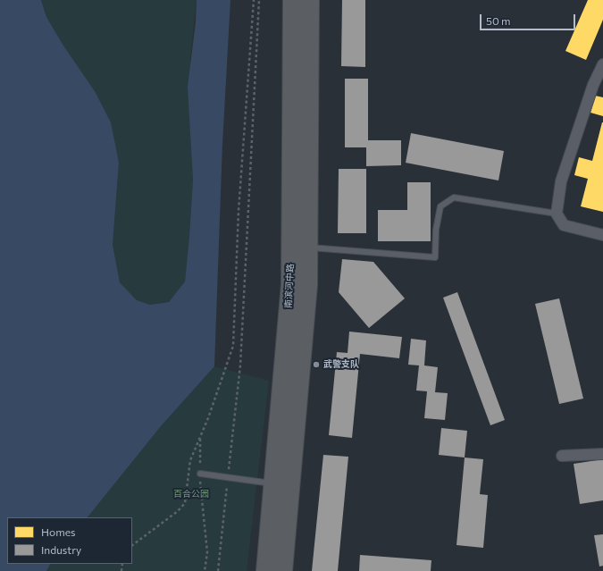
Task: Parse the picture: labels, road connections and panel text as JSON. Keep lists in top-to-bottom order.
{
  "streets": {
    "highway": ["南滨河中路"]
  },
  "parks": ["百合公园"],
  "places": ["武警支队"],
  "legend": ["Homes", "Industry"],
  "scale_bar": "50 m"
}
